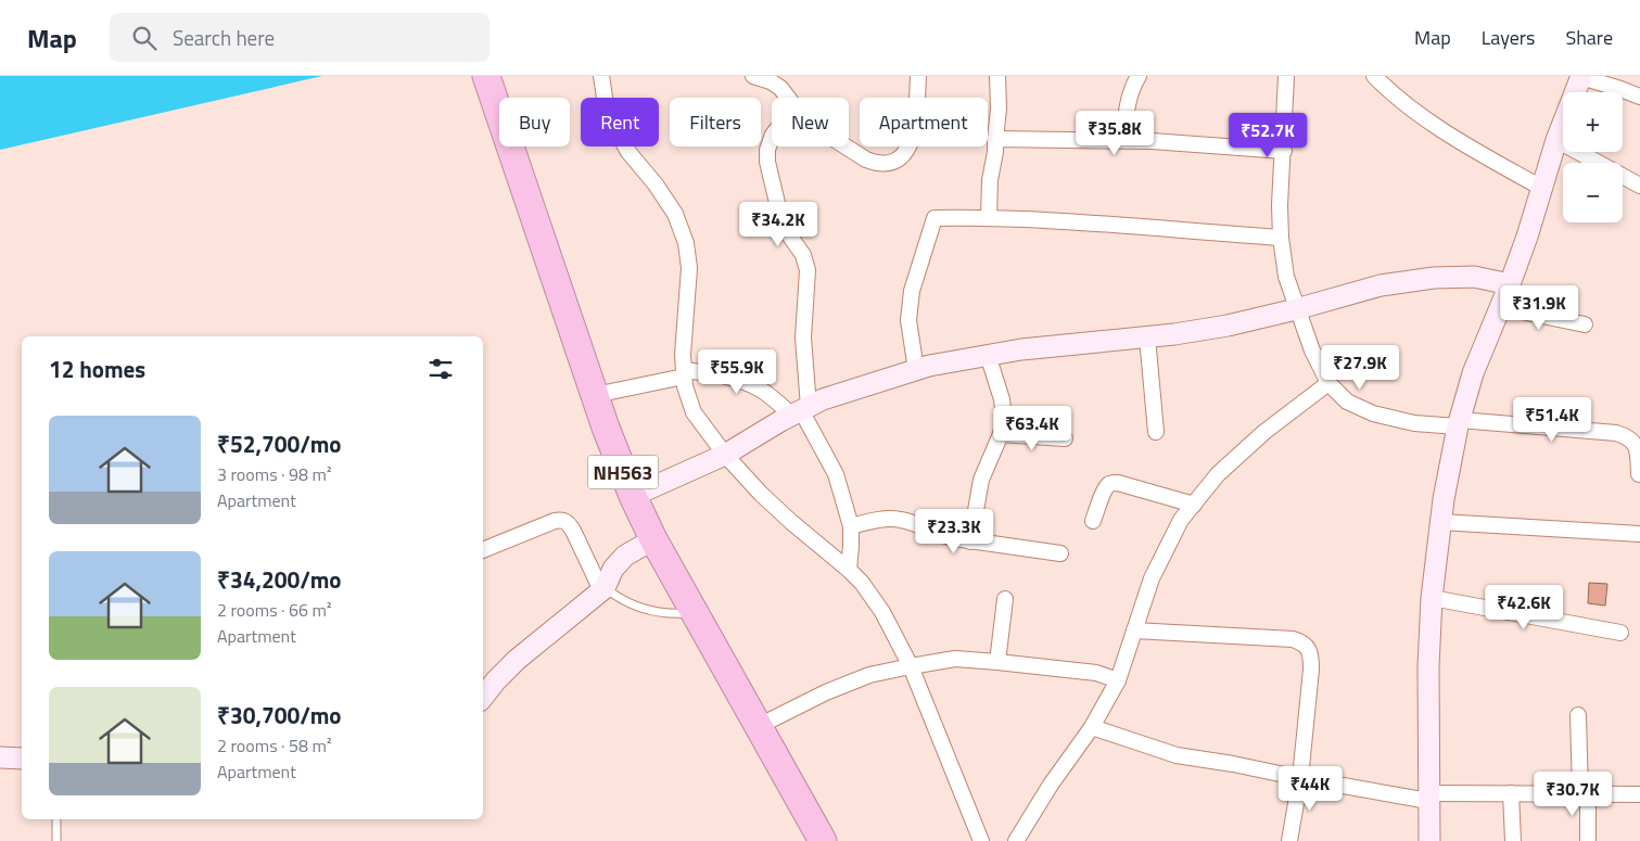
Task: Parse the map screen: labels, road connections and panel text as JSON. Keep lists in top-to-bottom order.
{
  "streets": {
    "highway": ["NH563"]
  },
  "page": {
    "header": "Map",
    "search": "Search here",
    "nav": ["Map", "Layers", "Share"],
    "map_buttons": ["+", "−"],
    "chip": [
      "Buy",
      "Rent",
      "Filters",
      "New",
      "Apartment"
    ],
    "price": [
      "₹35.8K",
      "₹52.7K",
      "₹34.2K",
      "₹31.9K",
      "₹27.9K",
      "₹55.9K",
      "₹51.4K",
      "₹63.4K",
      "₹23.3K",
      "₹42.6K",
      "₹44K",
      "₹30.7K"
    ],
    "heading": "12 homes",
    "list": [
      {
        "name": "₹52,700/mo",
        "note": "3 rooms · 98 m² · Apartment"
      },
      {
        "name": "₹34,200/mo",
        "note": "2 rooms · 66 m² · Apartment"
      },
      {
        "name": "₹30,700/mo",
        "note": "2 rooms · 58 m² · Apartment"
      }
    ]
  }
}
